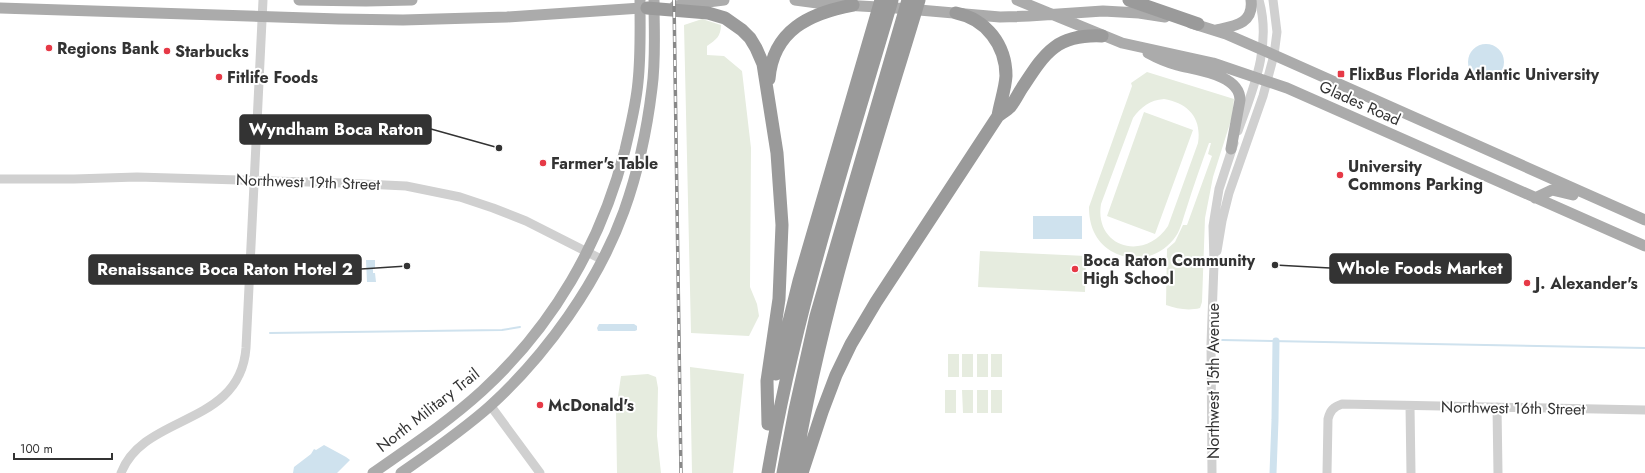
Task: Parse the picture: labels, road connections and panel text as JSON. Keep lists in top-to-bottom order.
{
  "streets": {
    "main road": ["Glades Road", "North Military Trail"],
    "street": ["Northwest 19th Street", "Northwest 15th Avenue", "Northwest 16th Street"]
  },
  "crossings": [
    ["Glades Road", "Northwest 15th Avenue"],
    ["Northwest 19th Street", "North Military Trail"]
  ],
  "places": {
    "other": [
      "Regions Bank",
      "Starbucks",
      "Fitlife Foods",
      "Wyndham Boca Raton",
      "Farmer's Table",
      "University Commons Parking",
      "Whole Foods Market",
      "Renaissance Boca Raton Hotel 2",
      "Boca Raton Community High School",
      "J. Alexander's",
      "McDonald's"
    ],
    "transit": ["FlixBus Florida Atlantic University"]
  },
  "scale_bar": "100 m"
}
